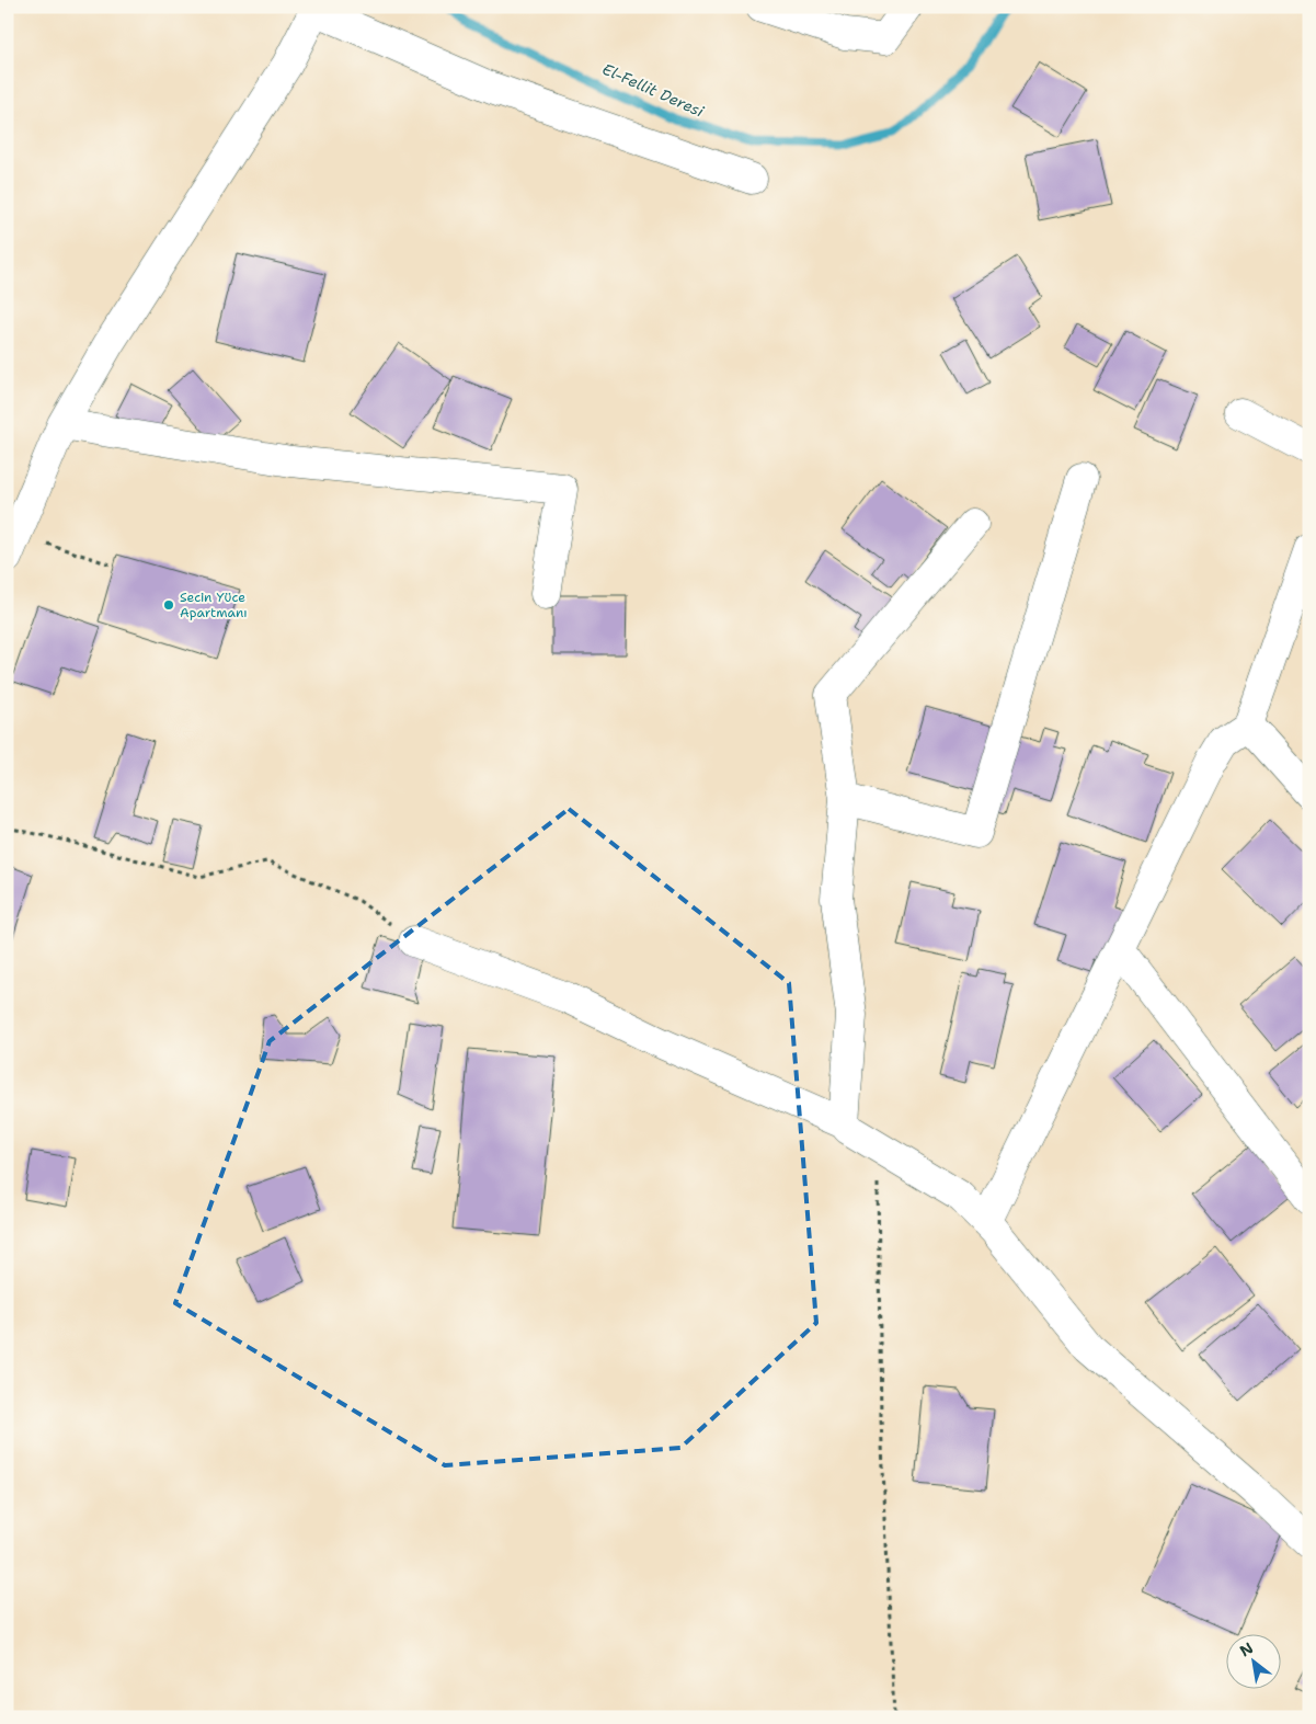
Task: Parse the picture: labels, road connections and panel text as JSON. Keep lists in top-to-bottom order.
{
  "water": ["El-Fellit Deresi"],
  "places": ["Secin Yüce Apartmanı"],
  "north": "top left"
}
